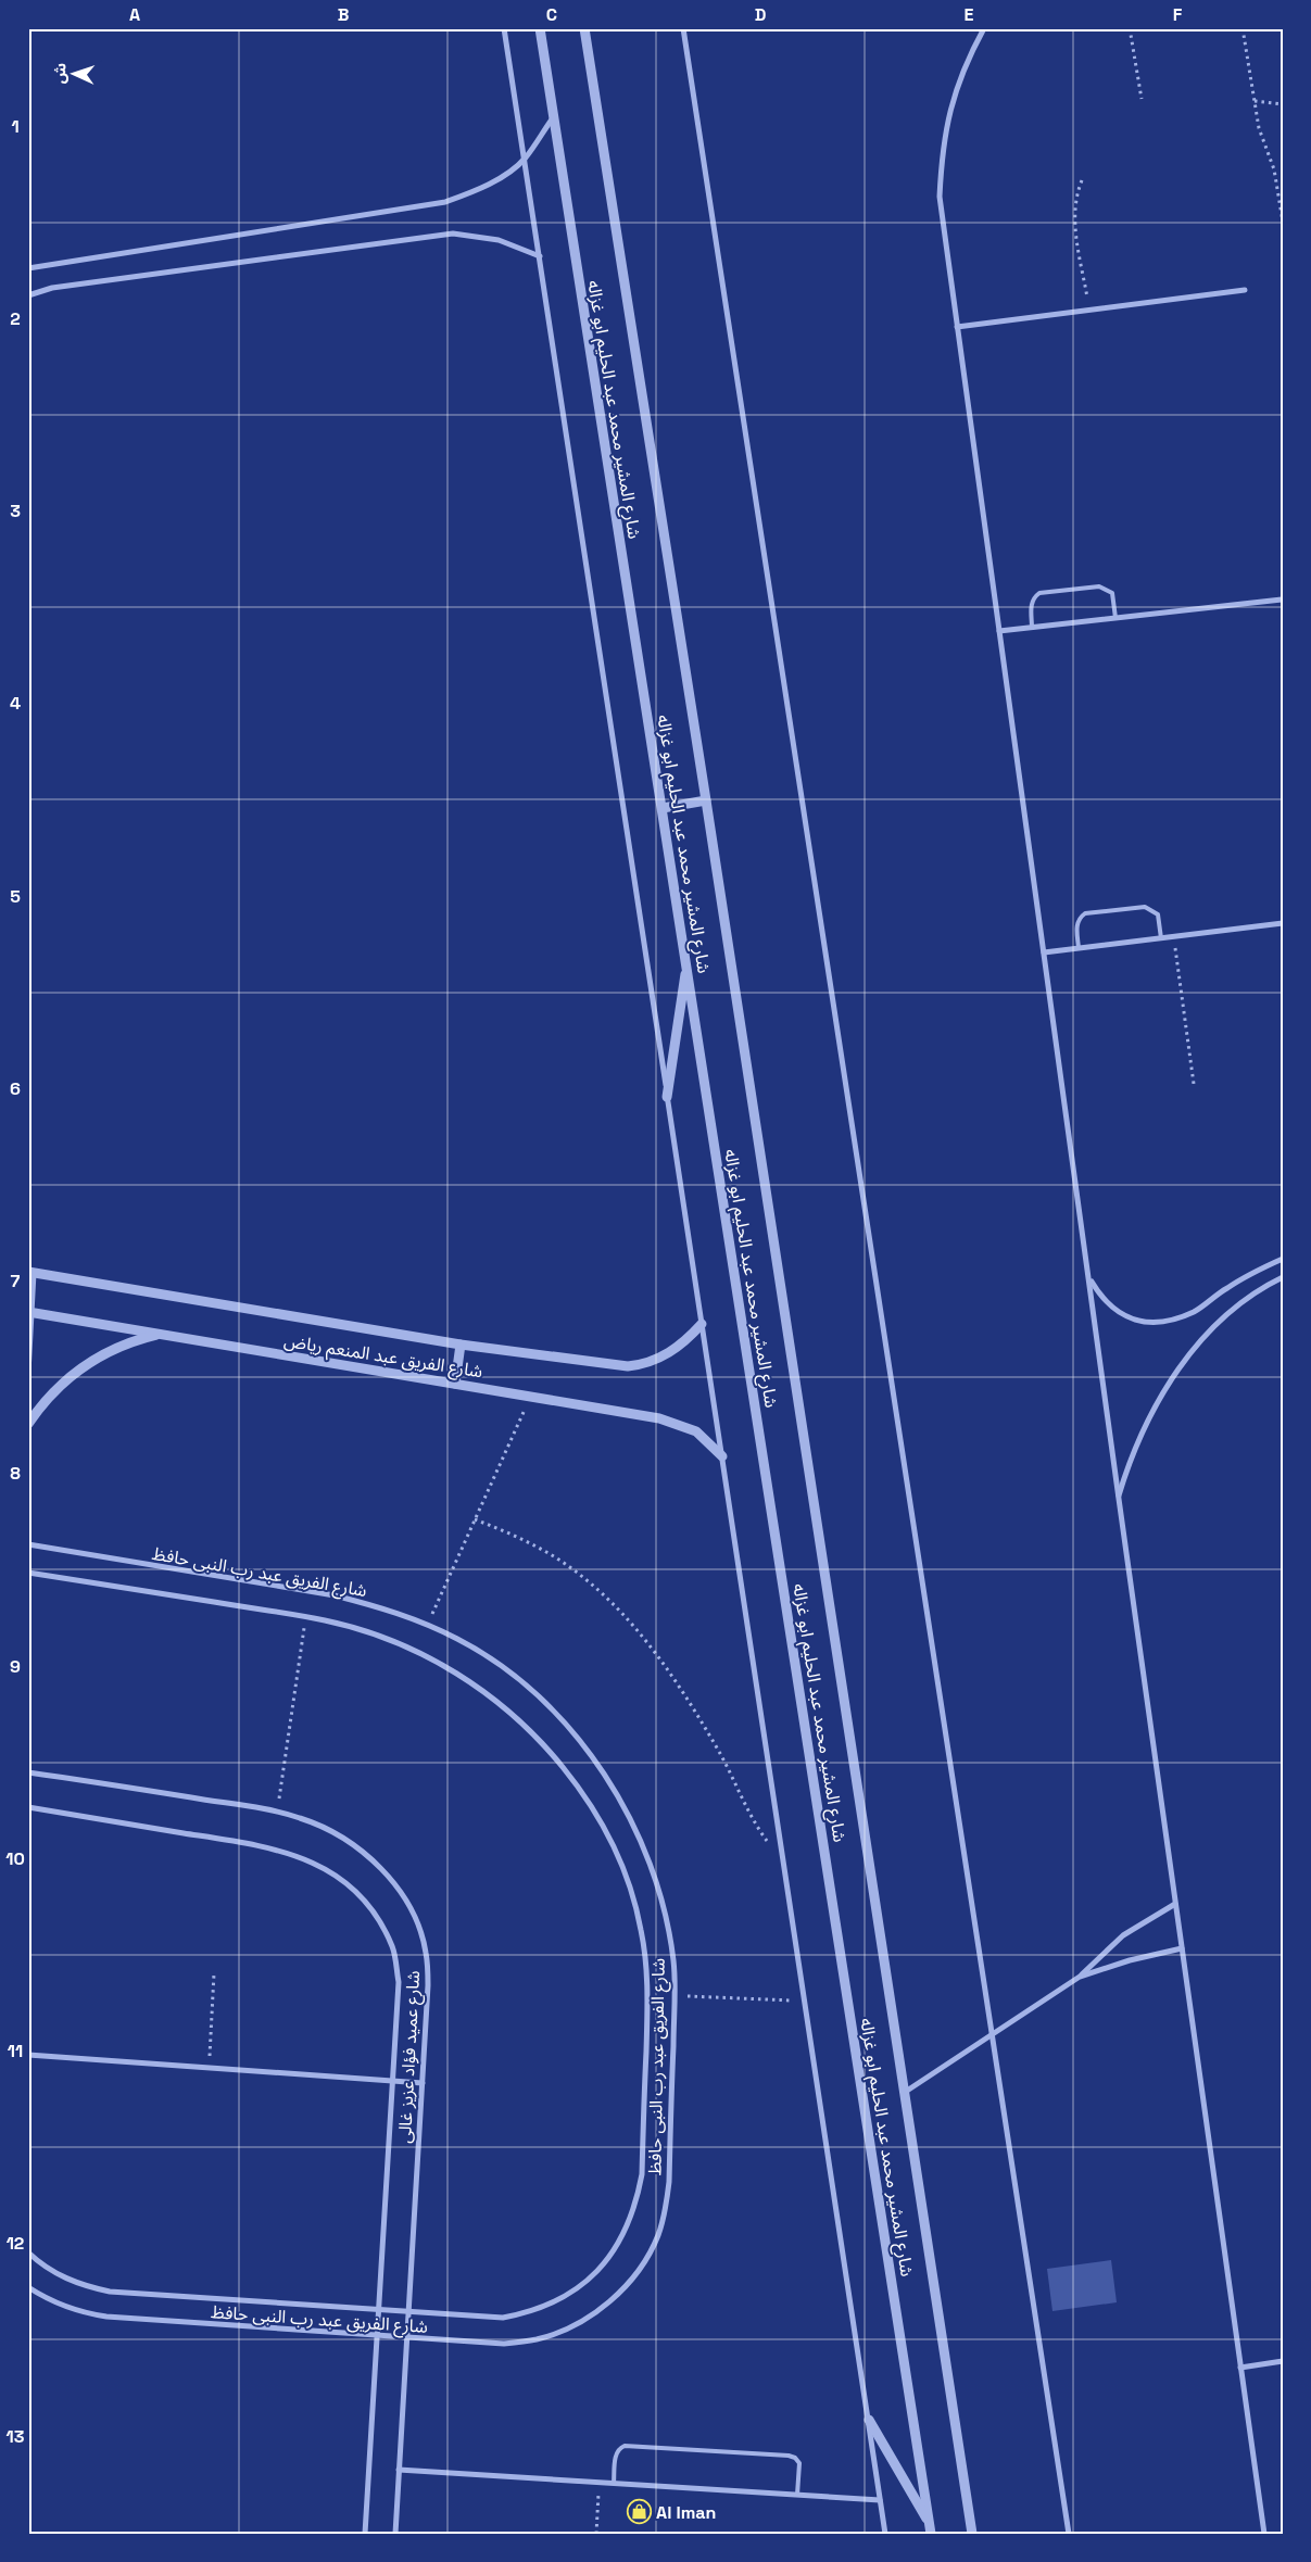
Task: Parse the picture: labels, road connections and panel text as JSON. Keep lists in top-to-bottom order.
{
  "streets": {
    "street": [
      "شارع المشير محمد عبد الحليم ابو غزاله",
      "شارع الفريق عبد المنعم رياض",
      "شارع الفريق عبد رب النبى حافظ",
      "شارع عميد فؤاد عزيز غالى"
    ]
  },
  "crossings": [
    ["شارع الفريق عبد رب النبى حافظ", "شارع عميد فؤاد عزيز غالى"]
  ],
  "places": {
    "shop": ["Al Iman"]
  },
  "north": "left",
  "grid": {
    "columns": [
      "A",
      "B",
      "C",
      "D",
      "E",
      "F"
    ],
    "rows": [
      "1",
      "2",
      "3",
      "4",
      "5",
      "6",
      "7",
      "8",
      "9",
      "10",
      "11",
      "12",
      "13"
    ]
  }
}
